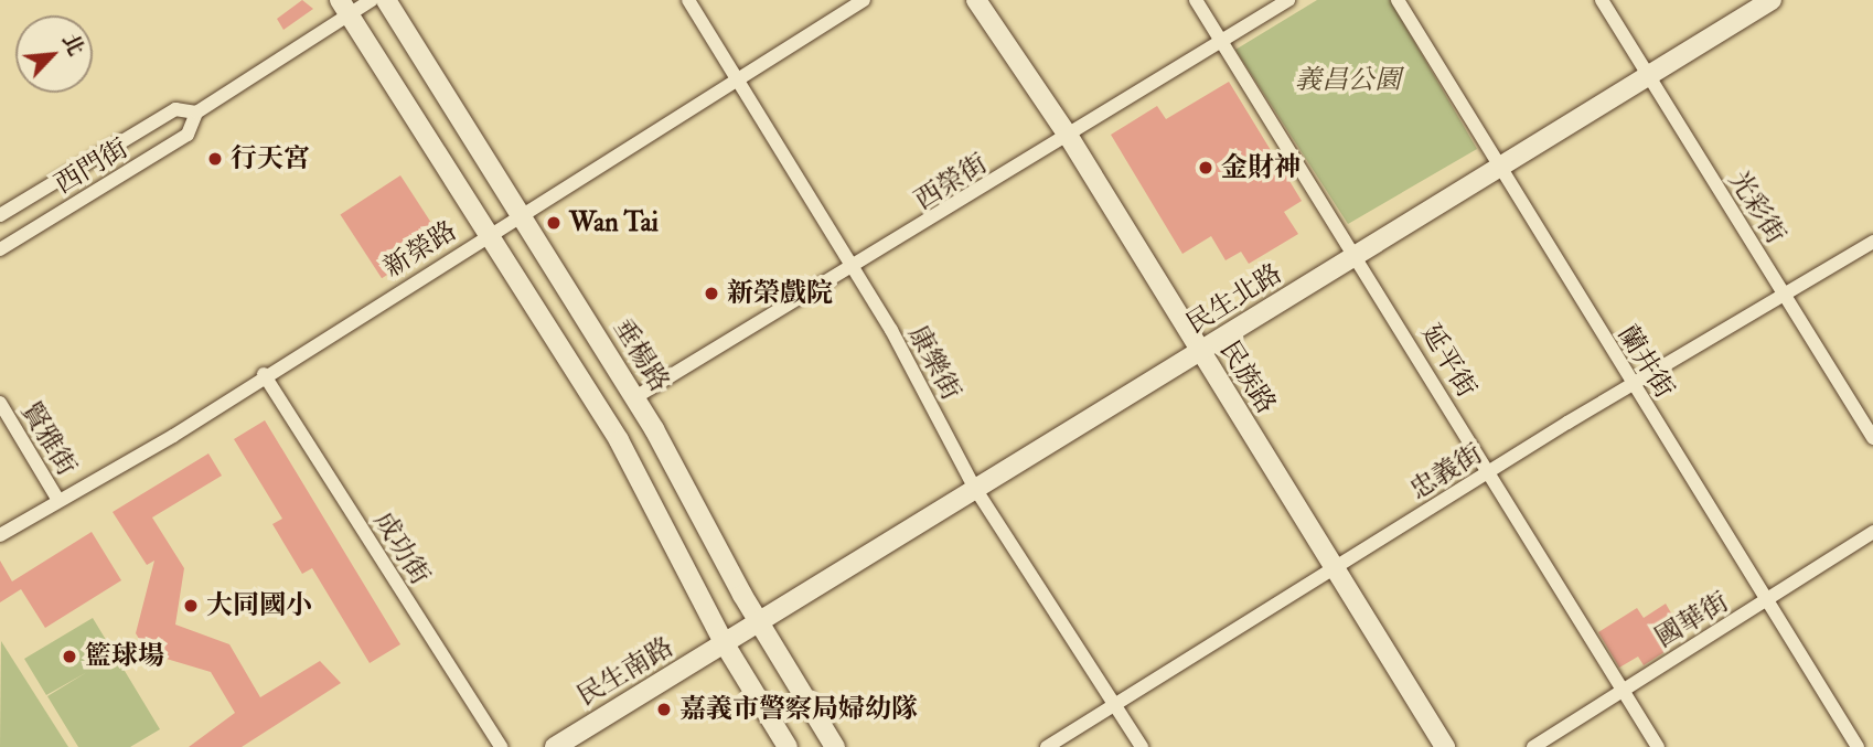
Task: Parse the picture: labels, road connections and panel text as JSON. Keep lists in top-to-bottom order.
{
  "streets": {
    "main road": [
      "民生北路",
      "垂楊路",
      "民族路",
      "民生南路"
    ],
    "street": [
      "西門街",
      "西榮街",
      "光彩街",
      "新榮路",
      "延平街",
      "蘭井街",
      "康樂街",
      "賢雅街",
      "忠義街",
      "成功街",
      "國華街"
    ]
  },
  "crossings": [
    ["西榮街", "垂楊路"],
    ["西榮街", "延平街"],
    ["西榮街", "康樂街"],
    ["西榮街", "民族路"],
    ["光彩街", "民生北路"],
    ["光彩街", "忠義街"],
    ["新榮路", "垂楊路"],
    ["新榮路", "康樂街"],
    ["新榮路", "賢雅街"],
    ["新榮路", "成功街"],
    ["民生北路", "垂楊路"],
    ["民生北路", "延平街"],
    ["民生北路", "蘭井街"],
    ["民生北路", "康樂街"],
    ["民生北路", "民族路"],
    ["民生北路", "民生南路"],
    ["延平街", "忠義街"],
    ["延平街", "國華街"],
    ["蘭井街", "忠義街"],
    ["蘭井街", "國華街"],
    ["康樂街", "忠義街"],
    ["民族路", "忠義街"]
  ],
  "parks": ["義昌公園"],
  "places": [
    "行天宮",
    "金財神",
    "Wan Tai",
    "新榮戲院",
    "大同國小",
    "籃球場",
    "嘉義市警察局婦幼隊"
  ],
  "north": "top right"
}
